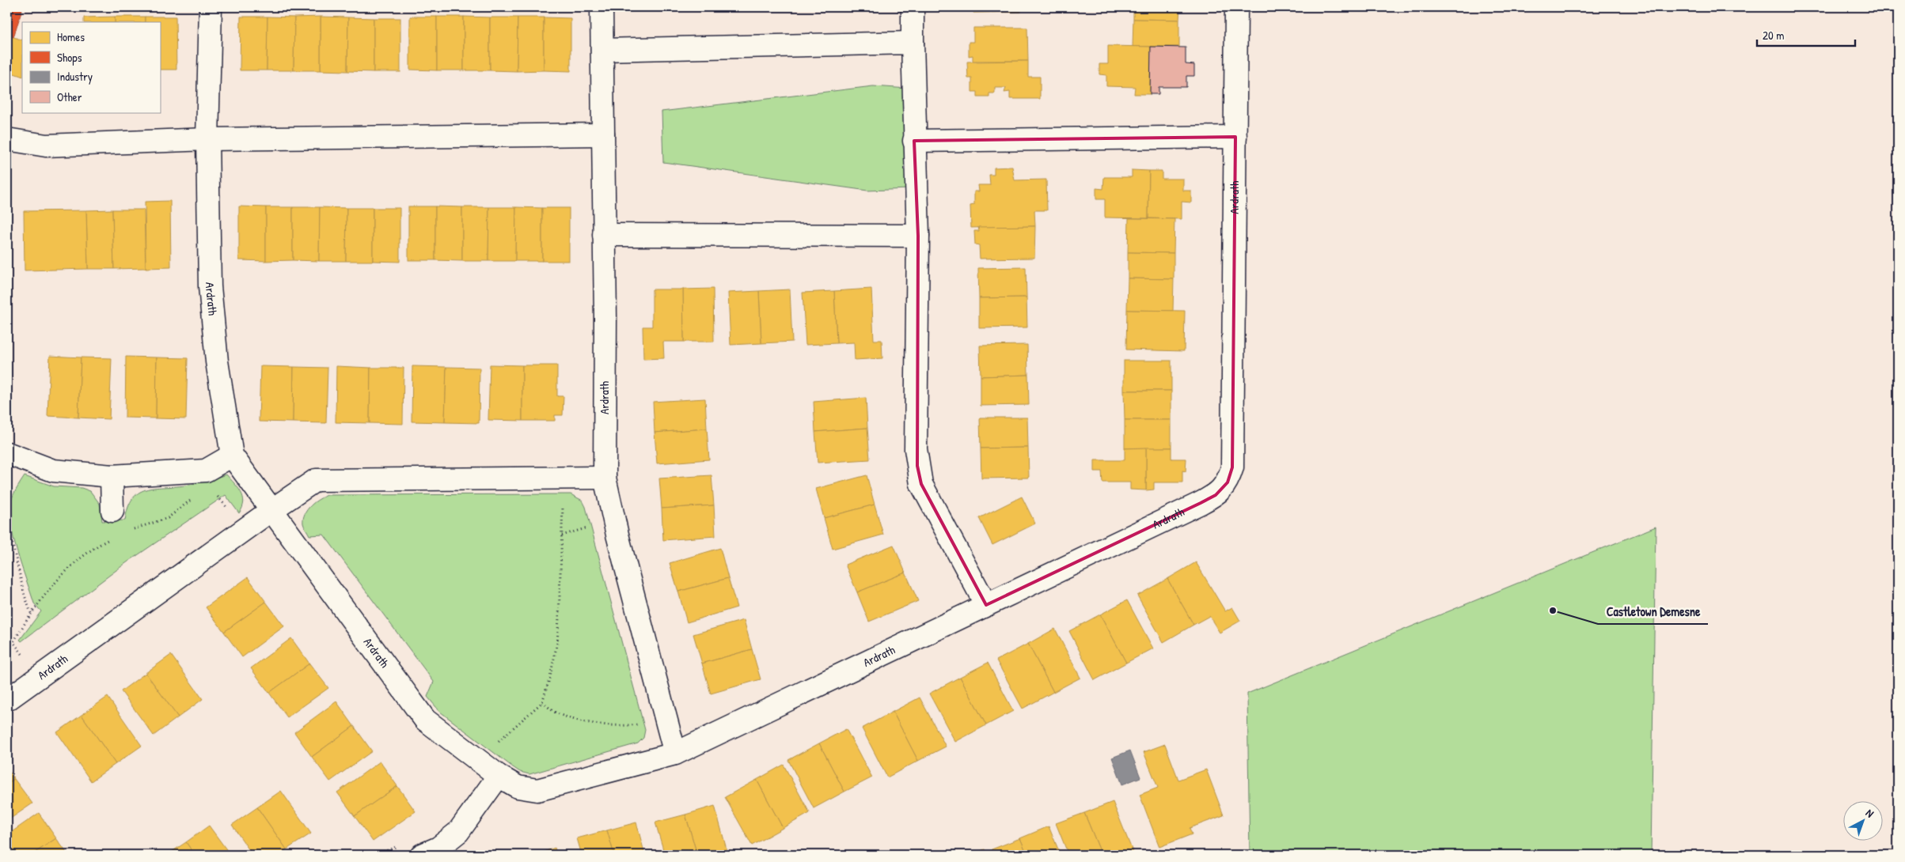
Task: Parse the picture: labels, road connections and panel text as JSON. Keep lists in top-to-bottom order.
{
  "streets": {
    "street": ["Ardrath"]
  },
  "places": ["Castletown Demesne"],
  "legend": [
    "Homes",
    "Shops",
    "Industry",
    "Other"
  ],
  "scale_bar": "20 m",
  "north": "top right"
}
